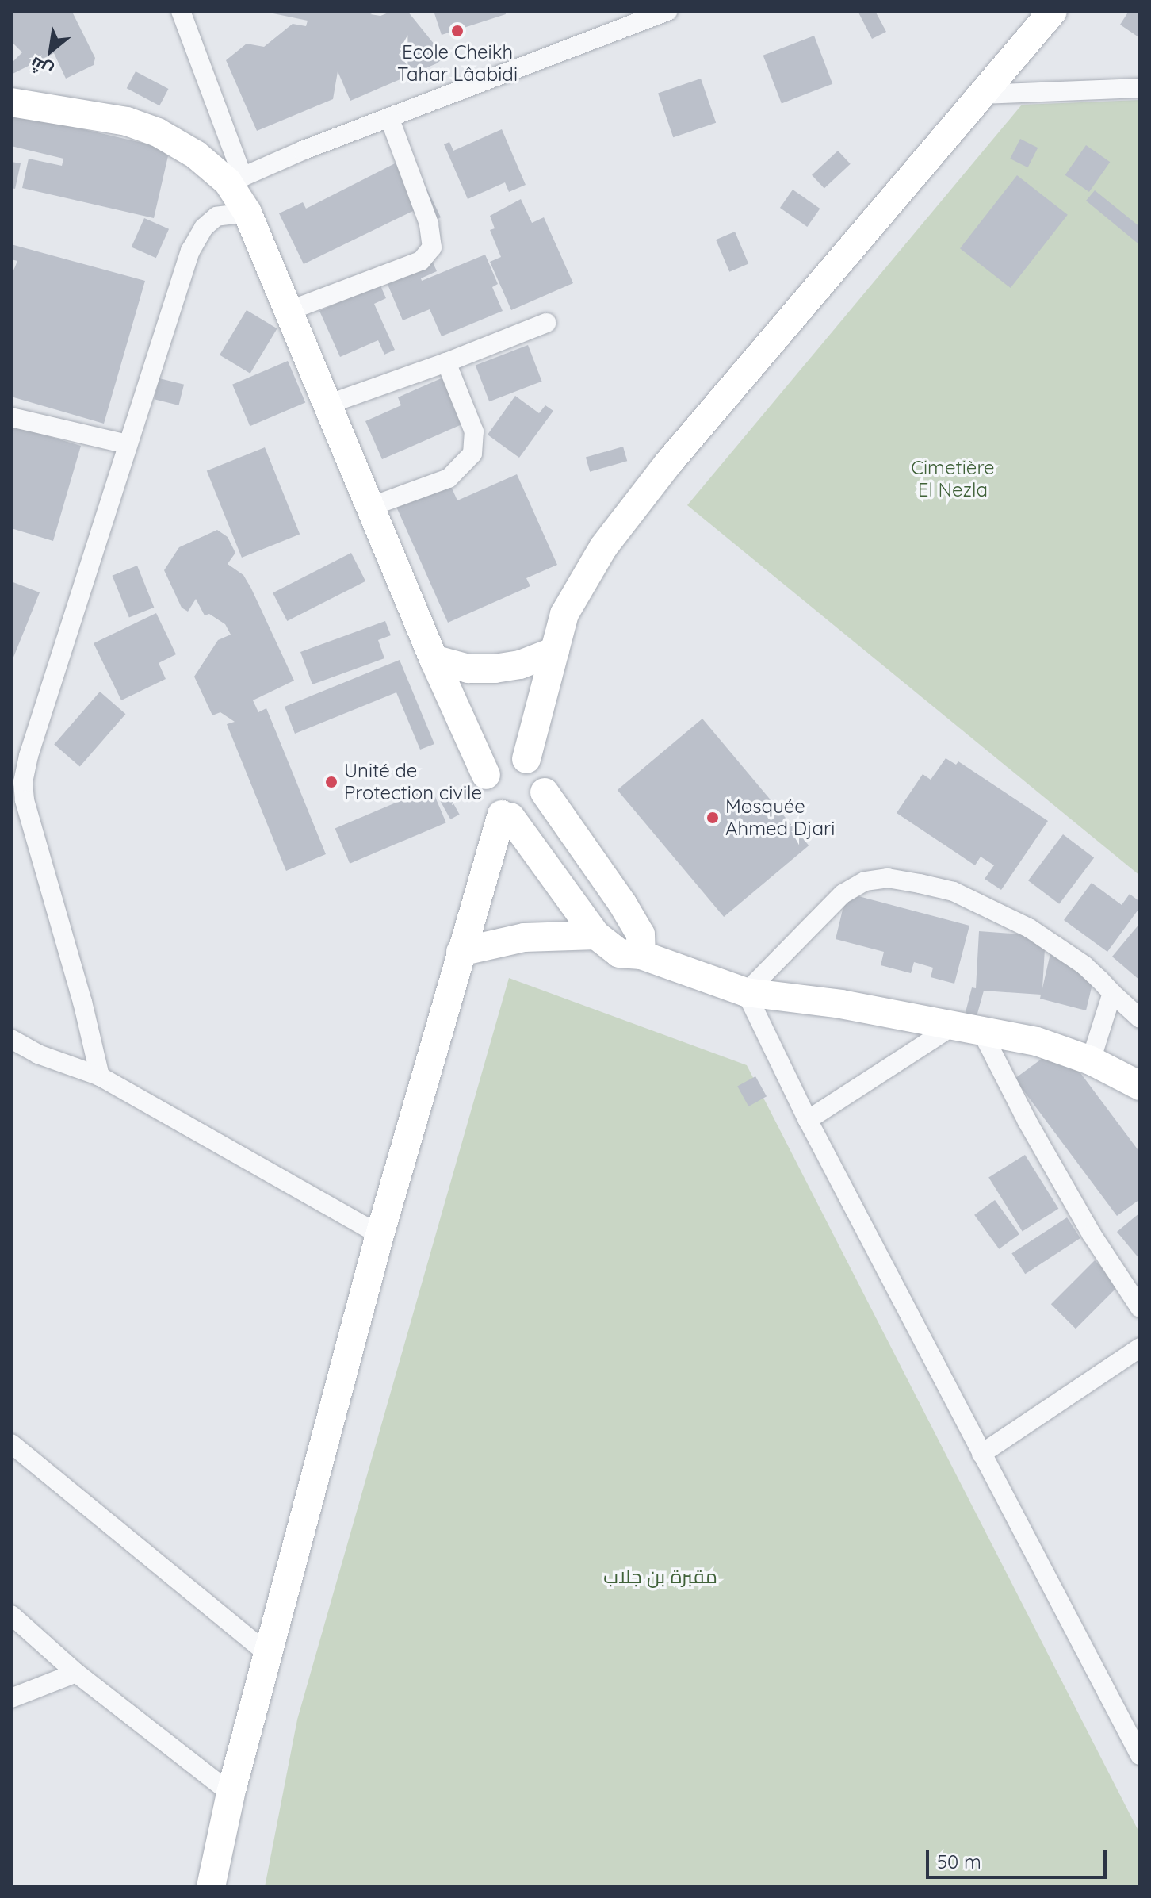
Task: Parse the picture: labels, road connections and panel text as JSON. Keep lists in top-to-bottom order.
{
  "parks": ["Cimetière El Nezla", "مقبرة بن جلاب"],
  "places": ["Ecole Cheikh Tahar Lâabidi", "Unité de Protection civile", "Mosquée Ahmed Djari"],
  "scale_bar": "50 m",
  "north": "bottom left"
}
